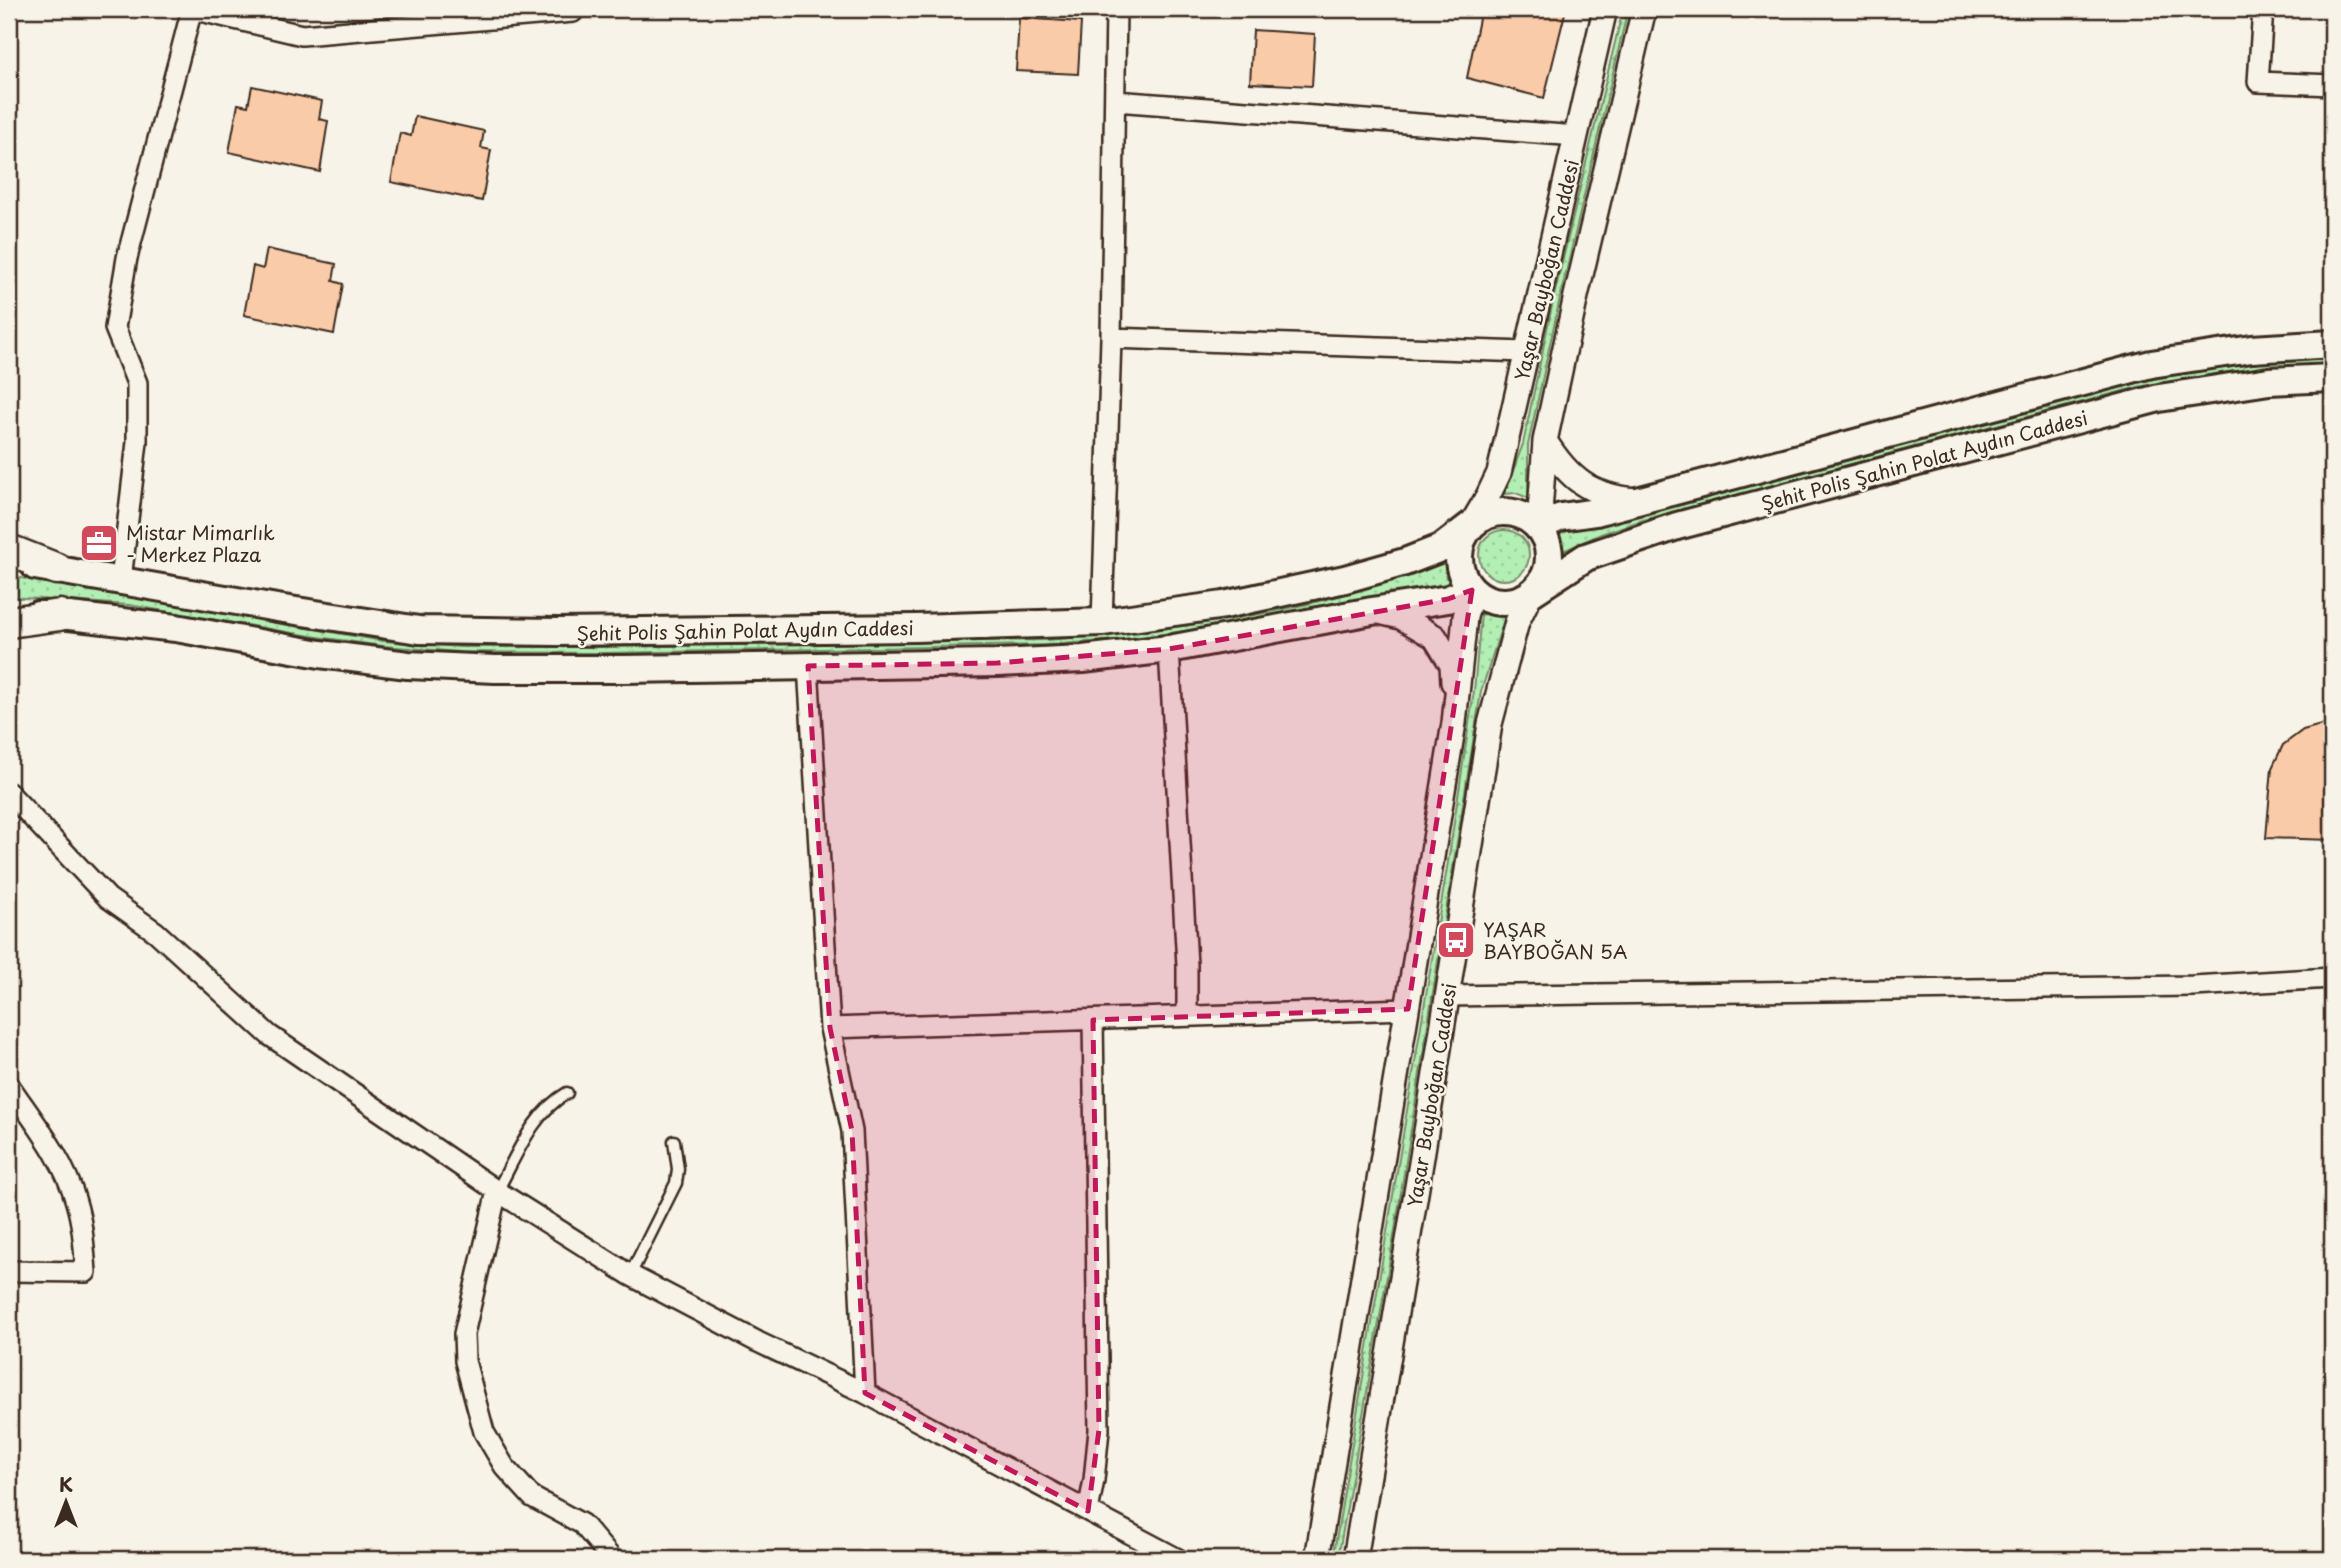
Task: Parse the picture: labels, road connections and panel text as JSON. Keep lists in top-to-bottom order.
{
  "streets": {
    "main road": ["Şehit Polis Şahin Polat Aydın Caddesi"],
    "street": ["Yaşar Bayboğan Caddesi"]
  },
  "crossings": [
    ["Yaşar Bayboğan Caddesi", "Şehit Polis Şahin Polat Aydın Caddesi"]
  ],
  "places": {
    "office": ["Mistar Mimarlık - Merkez Plaza"],
    "bus stop": ["YAŞAR BAYBOĞAN 5A"]
  },
  "north": "top"
}
